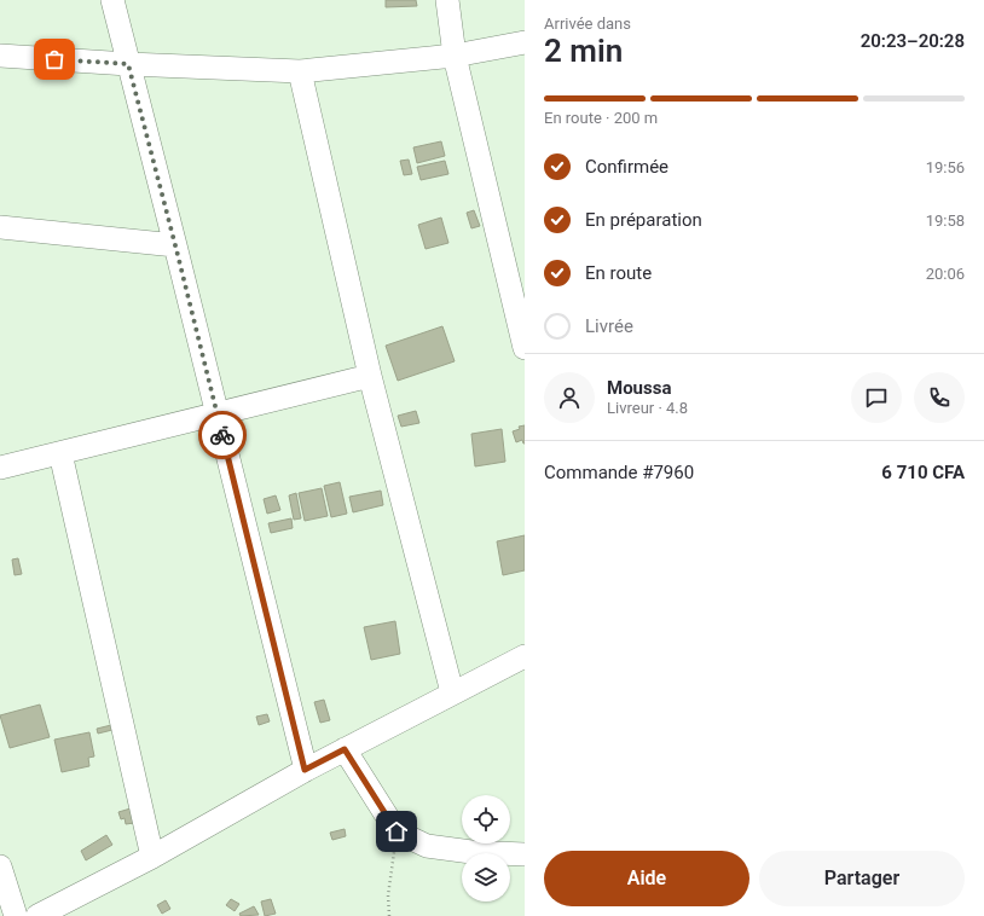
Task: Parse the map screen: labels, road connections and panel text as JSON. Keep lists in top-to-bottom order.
{
  "page": {
    "heading": ["2 min", "Arrivée dans", "20:23–20:28"],
    "panel": [
      "Moussa",
      "Livreur · 4.8",
      "Commande #7960",
      "6 710 CFA"
    ],
    "bar": "En route · 200 m",
    "list": [
      ["Confirmée", "19:56"],
      ["En préparation", "19:58"],
      ["En route", "20:06"],
      "Livrée"
    ],
    "buttons": ["Aide", "Partager"]
  }
}
